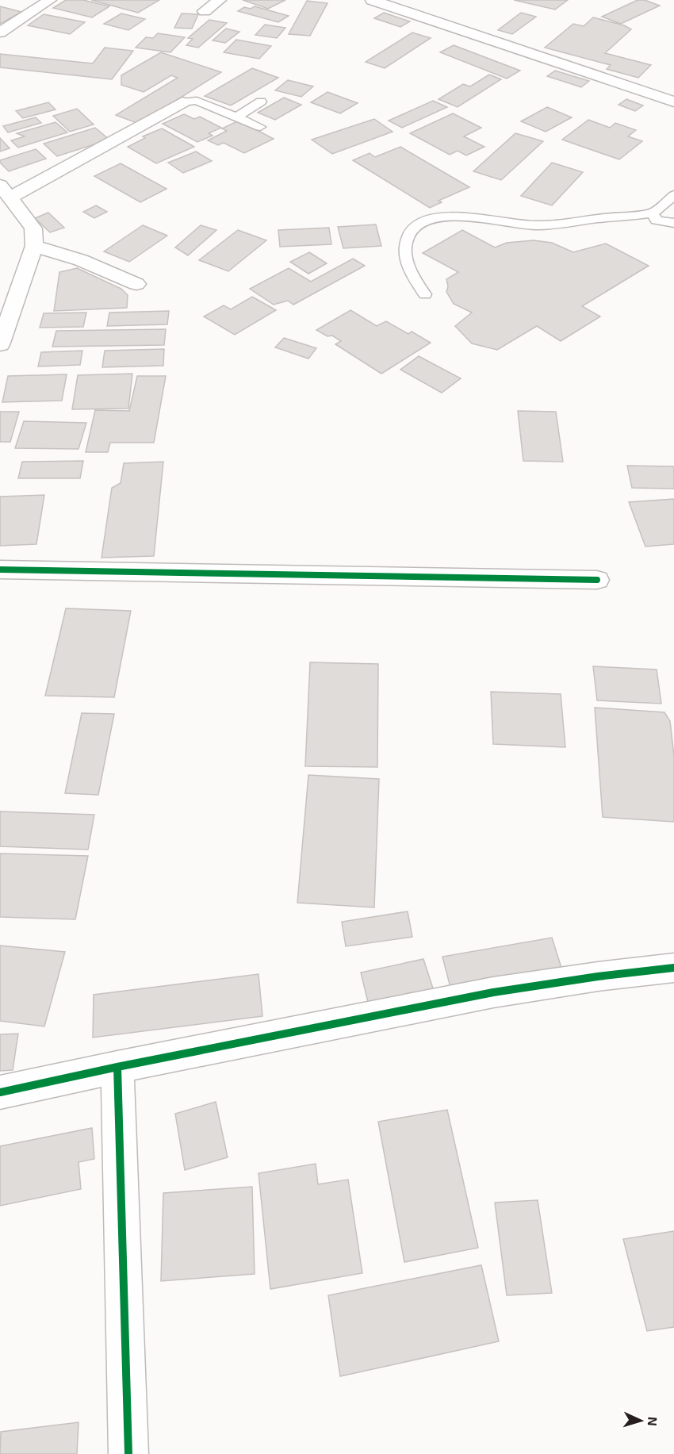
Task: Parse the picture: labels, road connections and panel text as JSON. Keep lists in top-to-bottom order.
{
  "north": "right"
}
